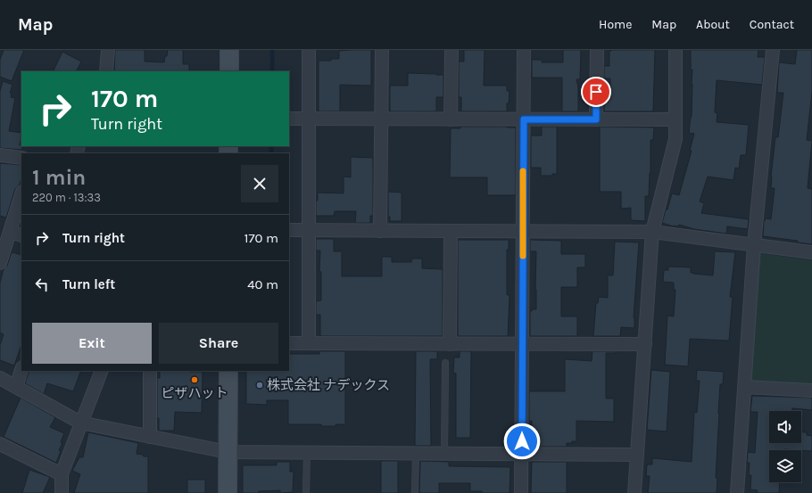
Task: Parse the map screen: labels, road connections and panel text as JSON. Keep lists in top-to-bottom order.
{
  "places": ["ピザハット", "株式会社 ナデックス"],
  "page": {
    "header": "Map",
    "nav": [
      "Home",
      "Map",
      "About",
      "Contact"
    ],
    "turn": ["170 m", "Turn right"],
    "heading": ["1 min", "220 m · 13:33"],
    "list": [
      {
        "name": "Turn right",
        "value": "170 m"
      },
      {
        "name": "Turn left",
        "value": "40 m"
      }
    ],
    "buttons": ["Exit", "Share"]
  }
}
